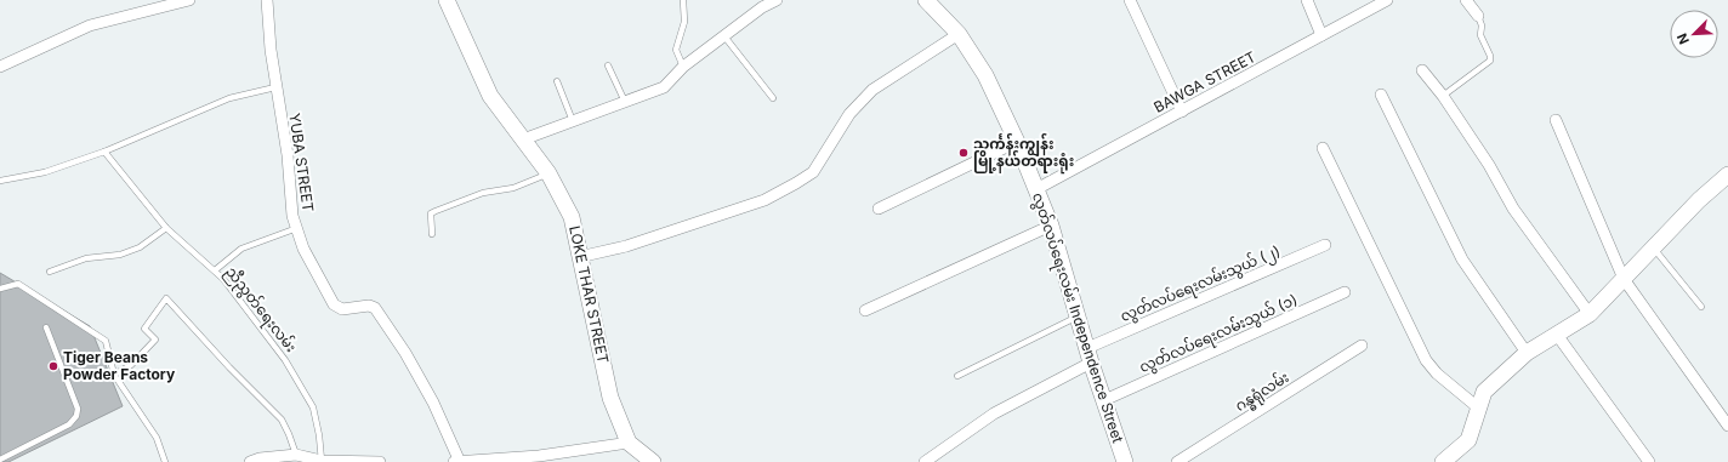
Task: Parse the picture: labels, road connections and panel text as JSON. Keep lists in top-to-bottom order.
{
  "streets": {
    "street": [
      "BAWGA STREET",
      "YUBA STREET",
      "လွတ်လပ်ရေးလမ်းသွယ် (၂)",
      "LOKE THAR STREET",
      "လွတ်လပ်ရေးလမ်း Independence Street",
      "လွတ်လပ်ရေးလမ်းသွယ် (၁)",
      "ဂန္ဓရုံလမ်း"
    ],
    "lane": ["ညီညွတ်ရေးလမ်း"]
  },
  "crossings": [
    ["BAWGA STREET", "လွတ်လပ်ရေးလမ်း Independence Street"],
    ["လွတ်လပ်ရေးလမ်းသွယ် (၂)", "လွတ်လပ်ရေးလမ်း Independence Street"],
    ["လွတ်လပ်ရေးလမ်း Independence Street", "လွတ်လပ်ရေးလမ်းသွယ် (၁)"]
  ],
  "places": ["သင်္ကန်းကျွန်း မြို့နယ်တရားရုံး", "Tiger Beans Powder Factory"],
  "north": "bottom left"
}
